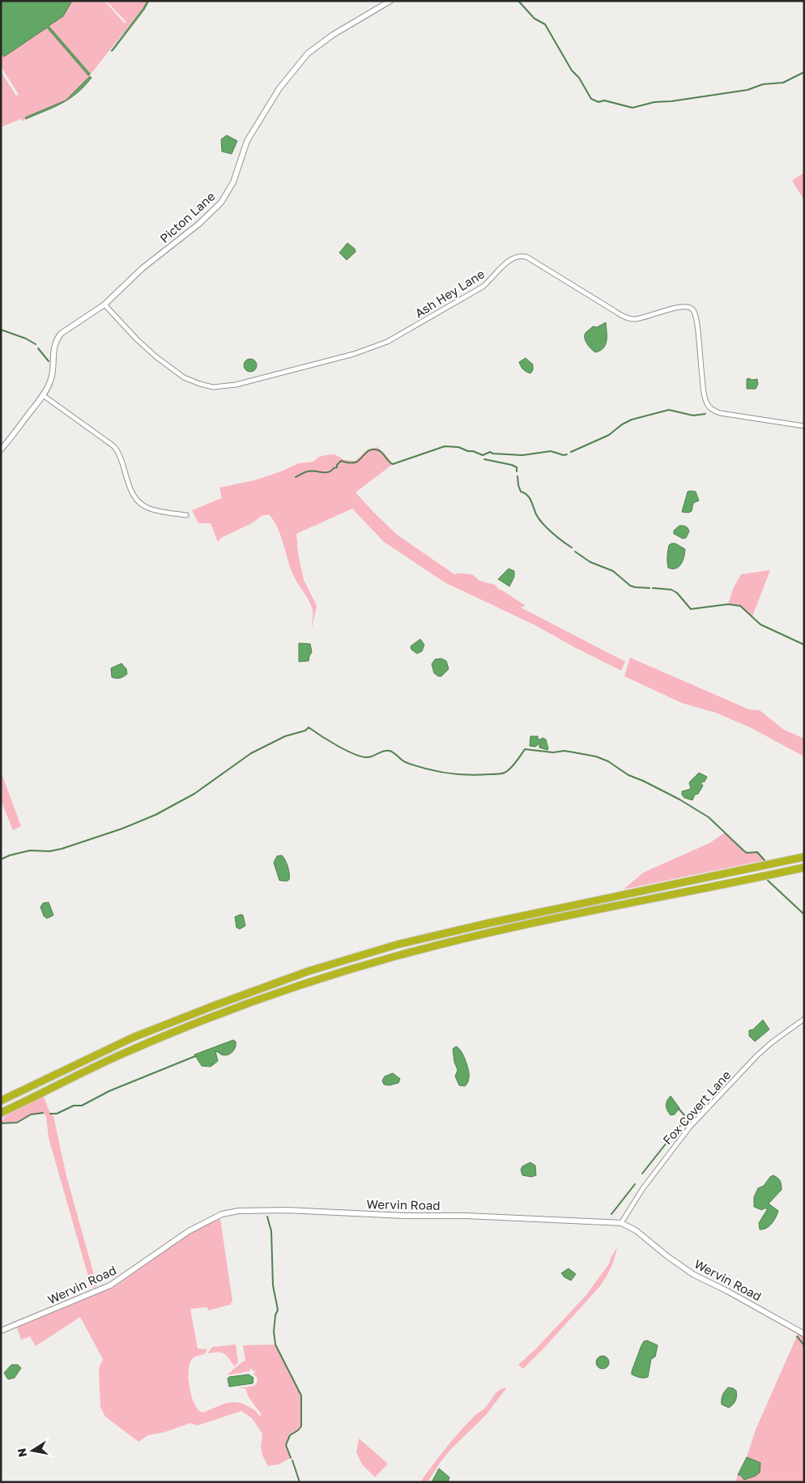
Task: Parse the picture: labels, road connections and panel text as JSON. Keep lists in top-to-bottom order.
{
  "streets": {
    "street": [
      "Picton Lane",
      "Ash Hey Lane",
      "Fox Covert Lane",
      "Wervin Road"
    ]
  },
  "crossings": [
    ["Picton Lane", "Ash Hey Lane"],
    ["Fox Covert Lane", "Wervin Road"]
  ],
  "north": "left"
}
